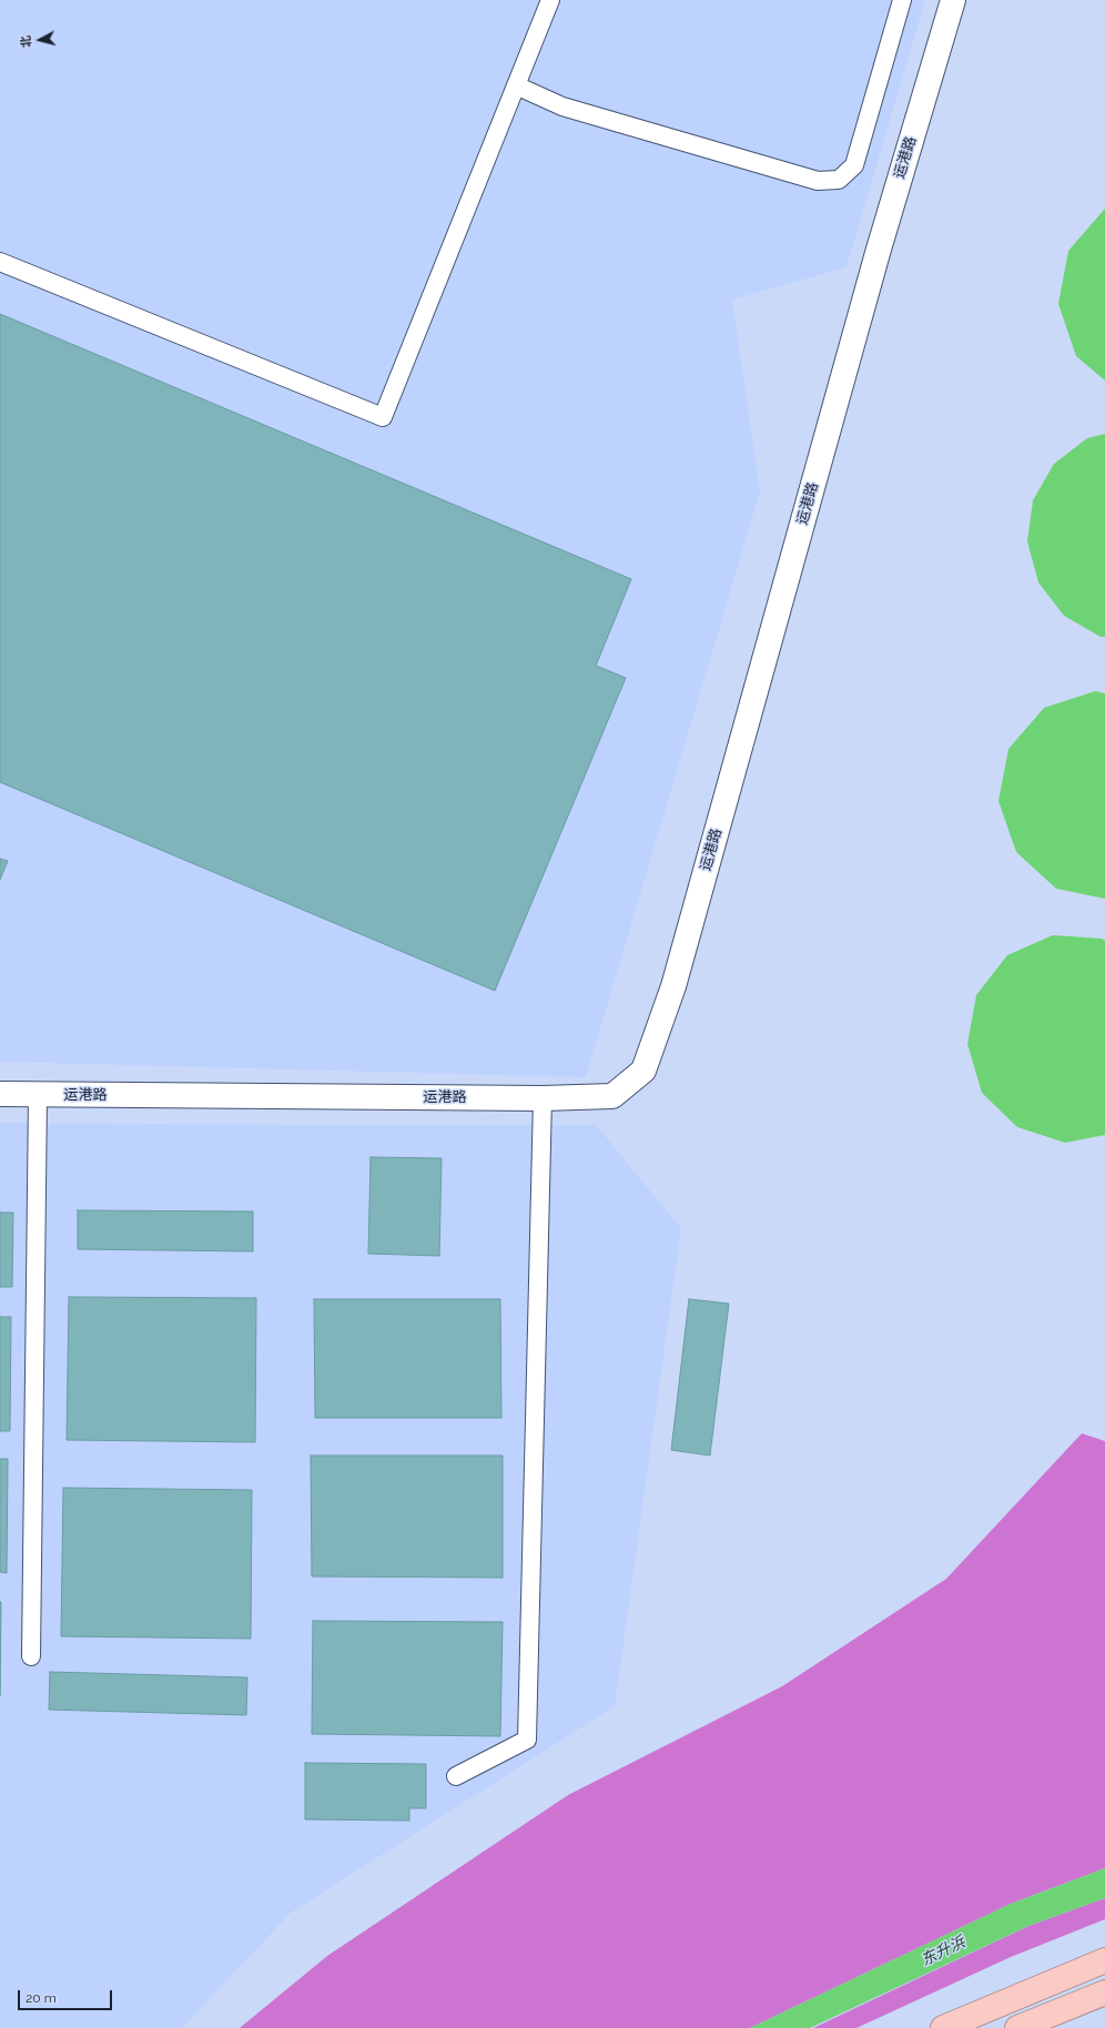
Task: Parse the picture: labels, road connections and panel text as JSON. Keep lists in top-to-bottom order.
{
  "streets": {
    "street": ["运港路"]
  },
  "water": ["东升浜"],
  "scale_bar": "20 m",
  "north": "left"
}
